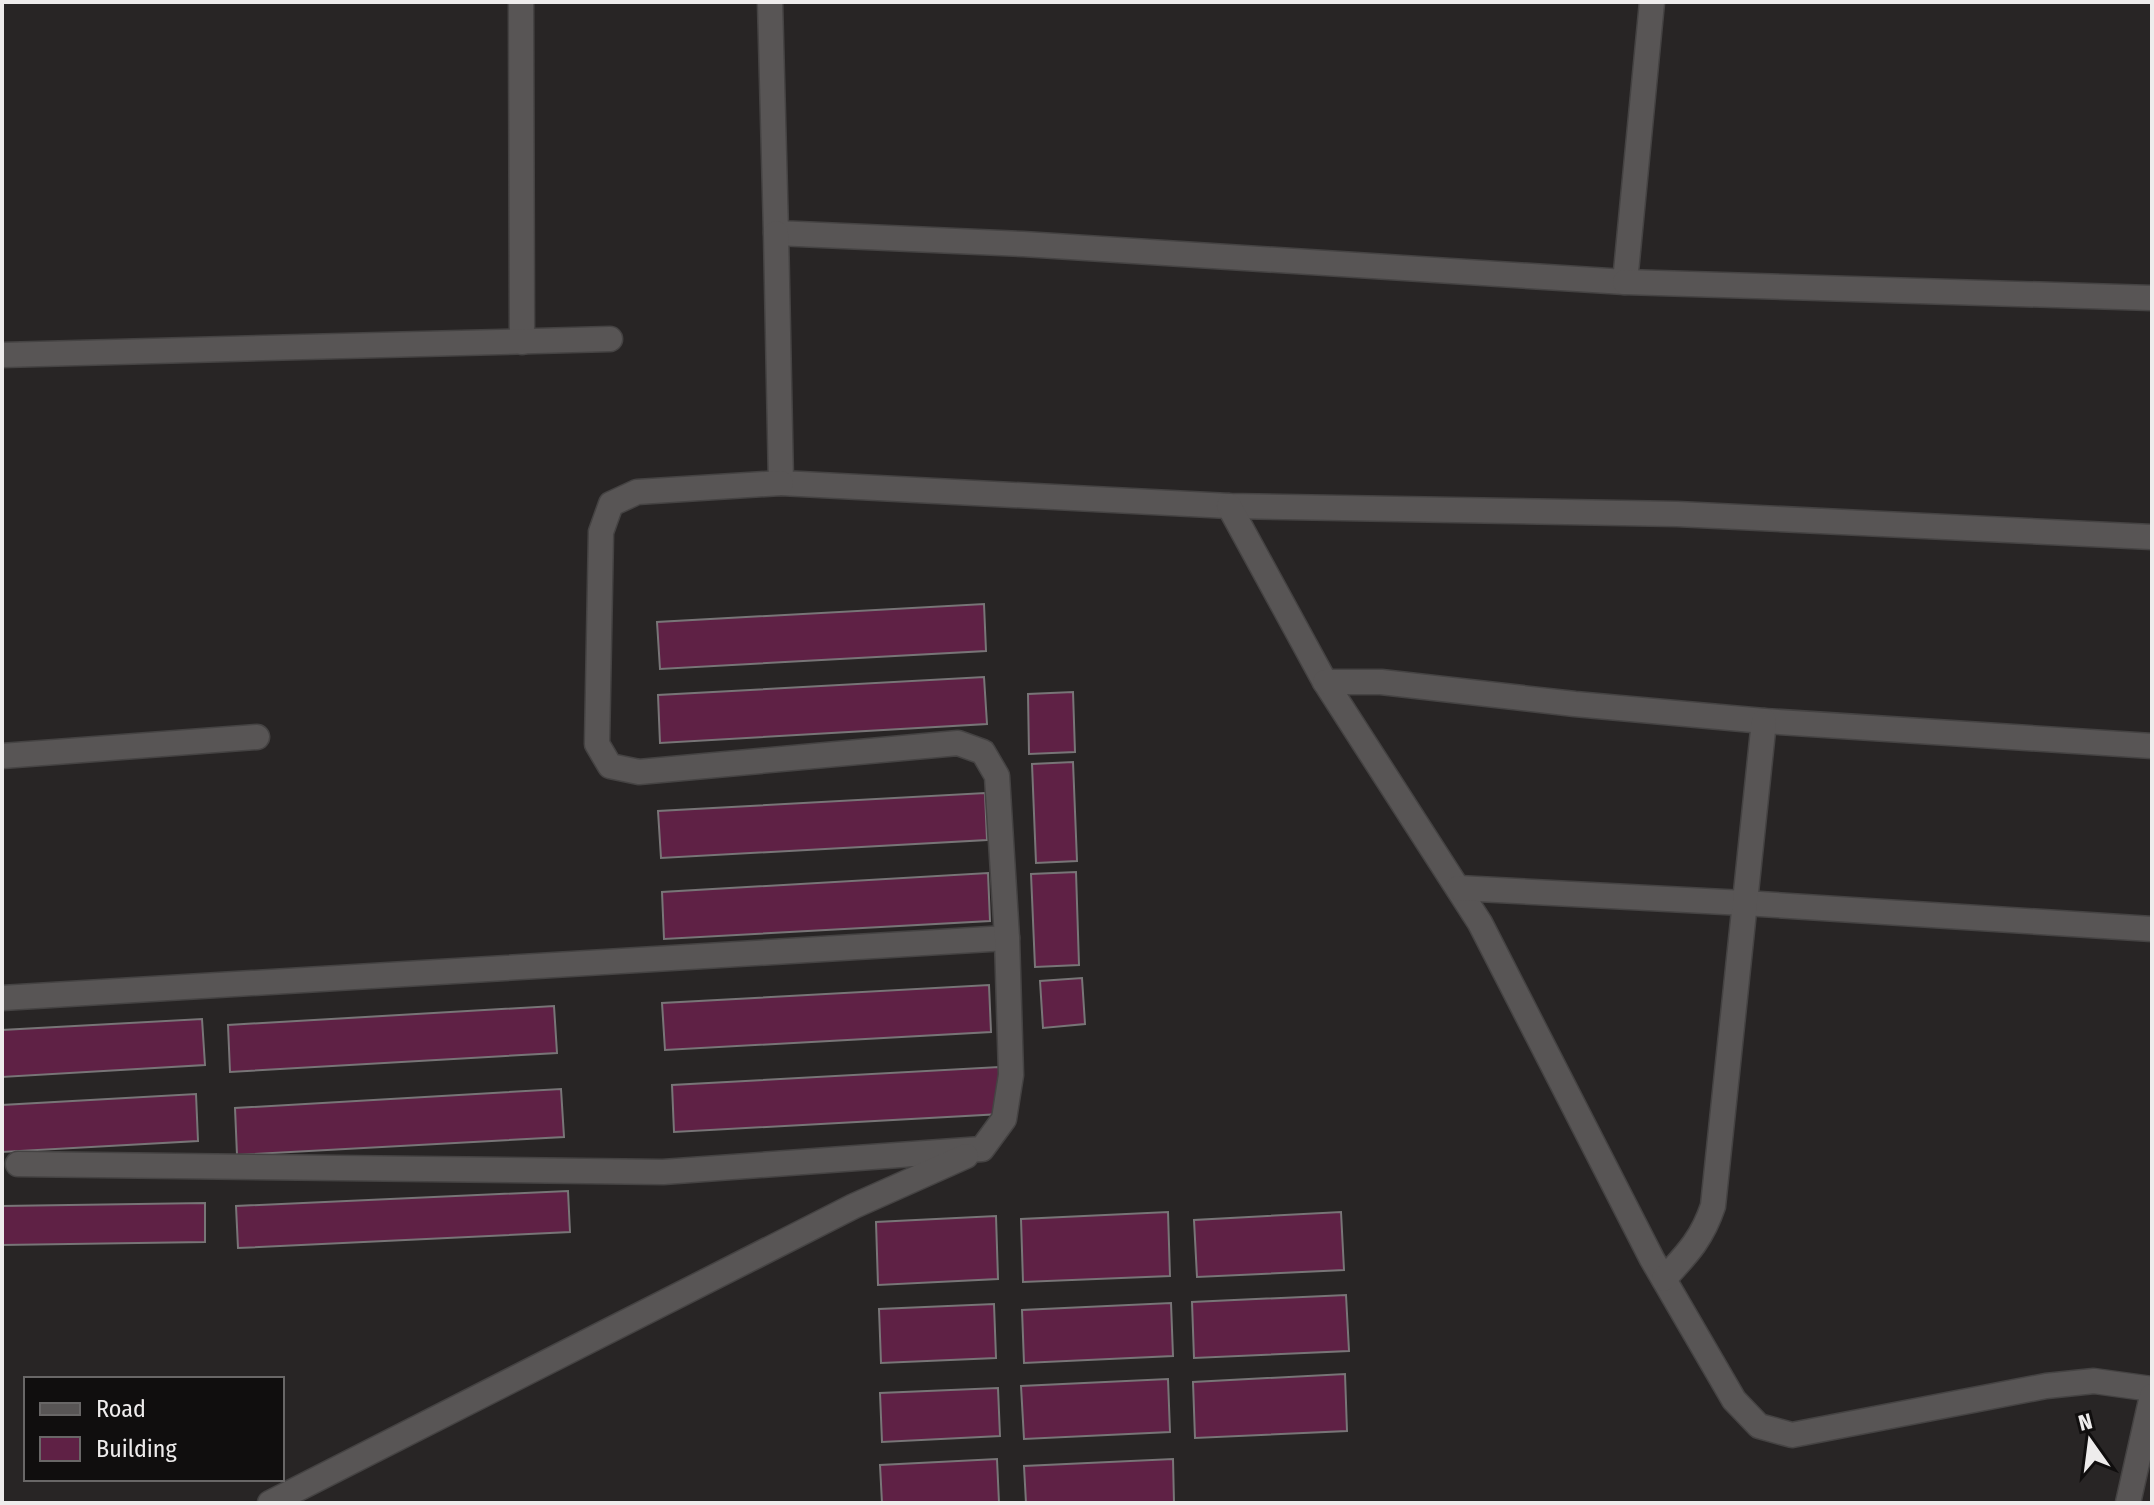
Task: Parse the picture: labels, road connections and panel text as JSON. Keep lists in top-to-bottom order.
{
  "legend": ["Road", "Building"],
  "north": "top"
}
